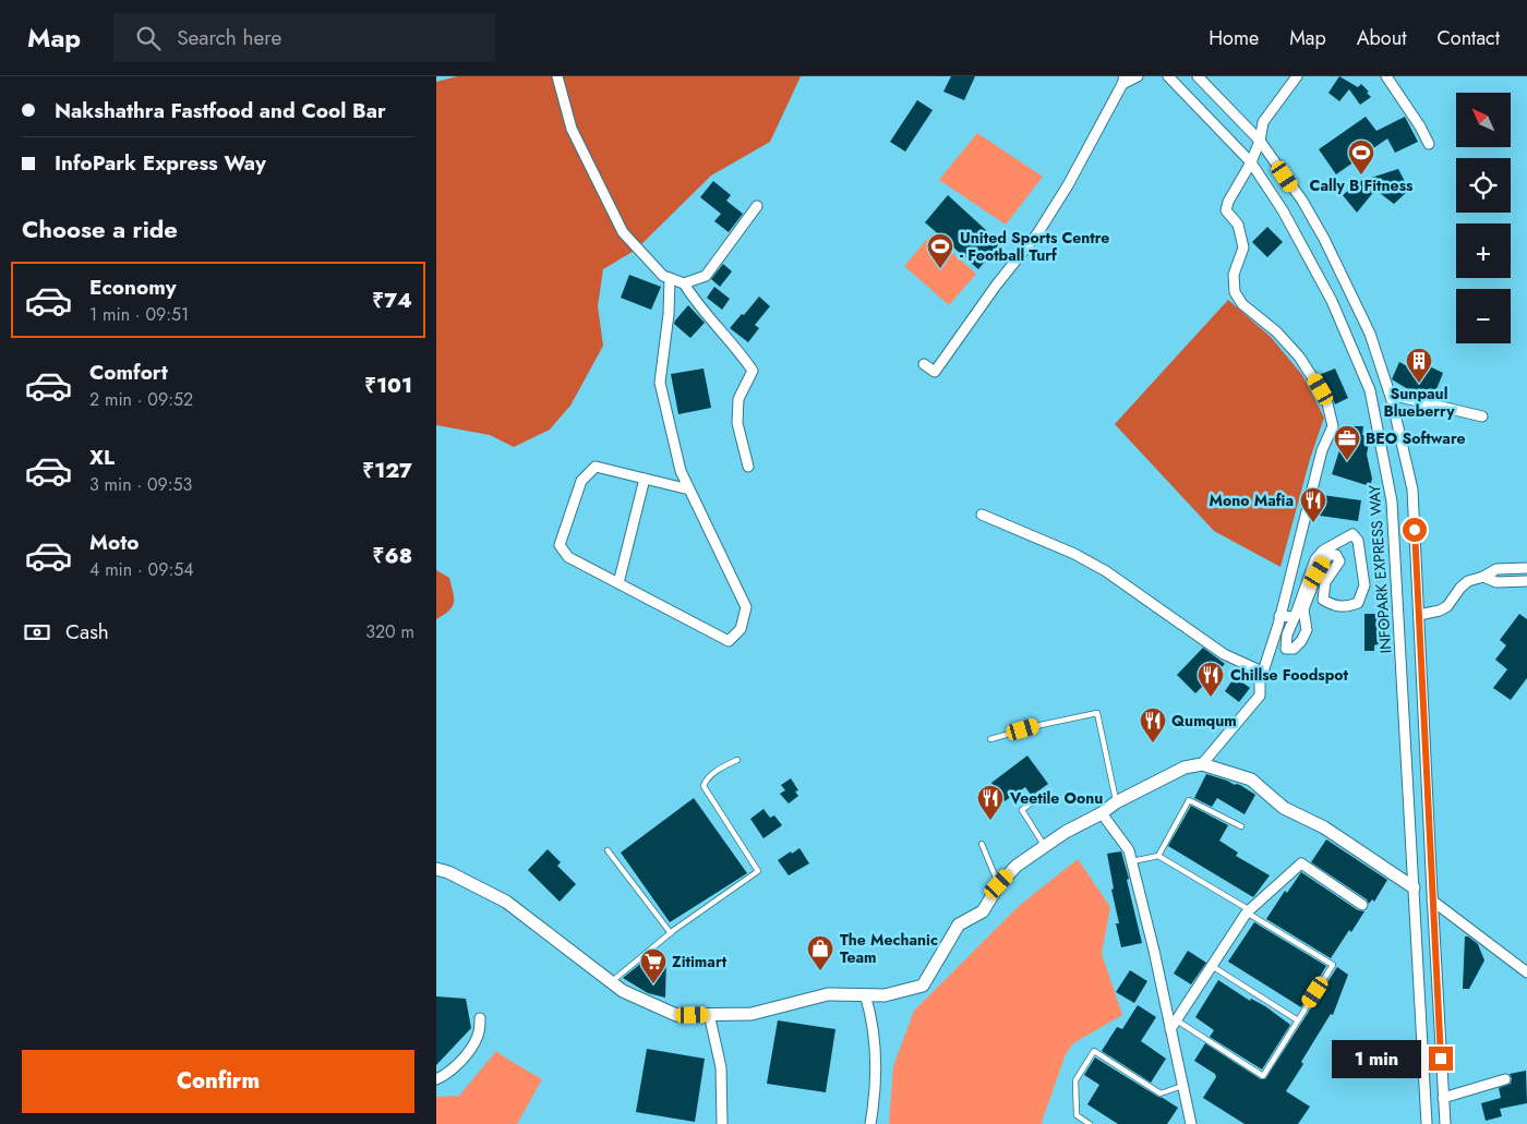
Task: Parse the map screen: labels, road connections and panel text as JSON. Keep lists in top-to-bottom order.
{
  "streets": {
    "street": ["INFOPARK EXPRESS WAY"]
  },
  "places": {
    "sports": ["Cally B Fitness", "United Sports Centre - Football Turf"],
    "building": ["Sunpaul Blueberry"],
    "office": ["BEO Software"],
    "restaurant": [
      "Mono Mafia",
      "Chillse Foodspot",
      "Qumqum",
      "Veetile Oonu"
    ],
    "shop": ["The Mechanic Team"],
    "supermarket": ["Zitimart"]
  },
  "north": "top left",
  "page": {
    "header": "Map",
    "search": "Search here",
    "nav": [
      "Home",
      "Map",
      "About",
      "Contact"
    ],
    "banner": ["Nakshathra Fastfood and Cool Bar", "InfoPark Express Way"],
    "map_buttons": ["+", "−"],
    "heading": "Choose a ride",
    "list": [
      {
        "name": "Economy",
        "note": "1 min · 09:51",
        "value": "₹74"
      },
      {
        "name": "Comfort",
        "note": "2 min · 09:52",
        "value": "₹101"
      },
      {
        "name": "XL",
        "note": "3 min · 09:53",
        "value": "₹127"
      },
      {
        "name": "Moto",
        "note": "4 min · 09:54",
        "value": "₹68"
      }
    ],
    "pay": ["Cash", "320 m"],
    "buttons": "Confirm",
    "bubble": "1 min"
  }
}
